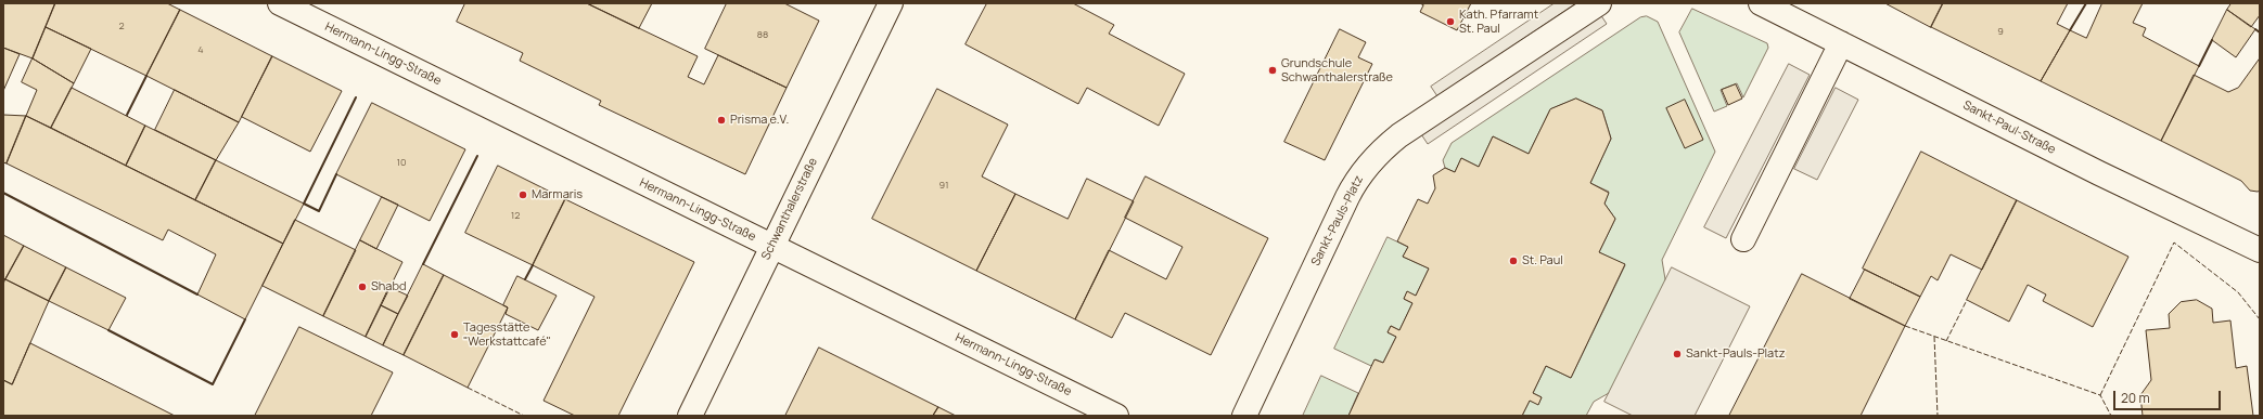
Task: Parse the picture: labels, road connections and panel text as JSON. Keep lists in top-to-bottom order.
{
  "streets": {
    "street": [
      "Hermann-Lingg-Straße",
      "Sankt-Paul-Straße",
      "Schwanthalerstraße",
      "Sankt-Pauls-Platz"
    ]
  },
  "crossings": [
    ["Hermann-Lingg-Straße", "Schwanthalerstraße"]
  ],
  "places": [
    "Kath. Pfarramt St. Paul",
    "Grundschule Schwanthalerstraße",
    "Prisma e.V.",
    "Marmaris",
    "St. Paul",
    "Shabd",
    "Tagesstätte \"Werkstattcafé\"",
    "Sankt-Pauls-Platz"
  ],
  "house_numbers": [
    "2",
    "9",
    "88",
    "4",
    "10",
    "91",
    "12"
  ],
  "scale_bar": "20 m"
}
